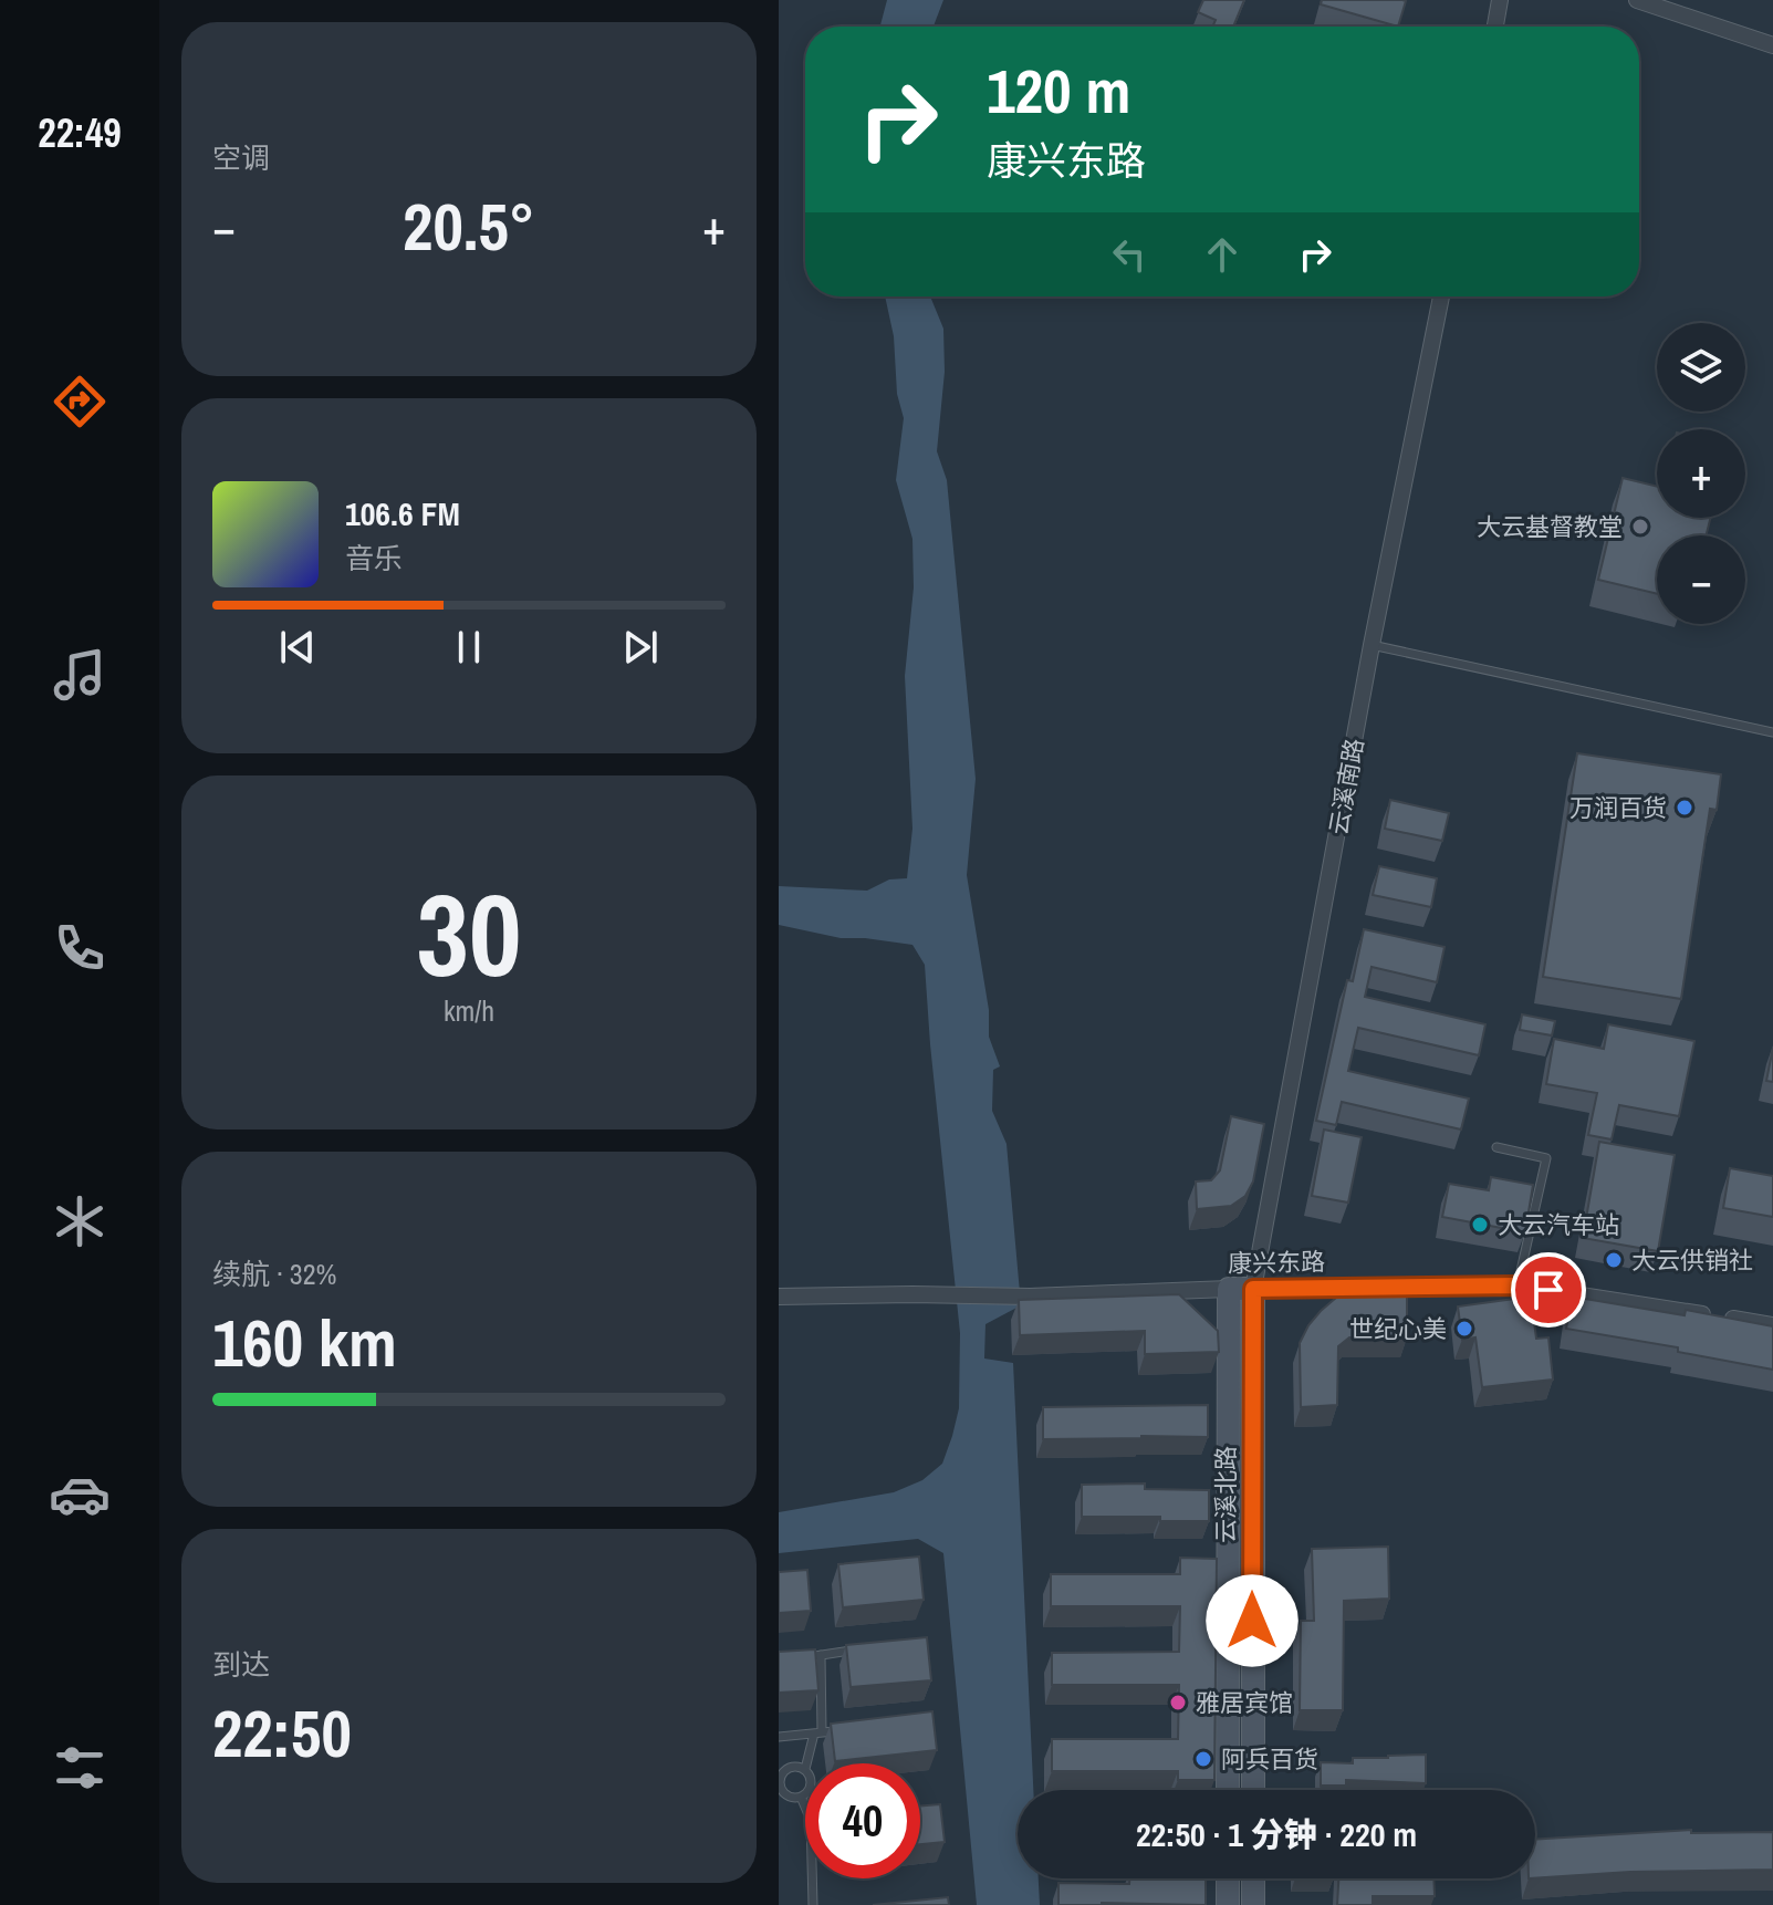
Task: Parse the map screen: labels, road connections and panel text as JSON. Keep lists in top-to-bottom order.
{
  "streets": {
    "street": ["云溪南路", "康兴东路", "云溪北路"]
  },
  "crossings": [
    ["云溪南路", "康兴东路"],
    ["云溪南路", "云溪北路"],
    ["康兴东路", "云溪北路"]
  ],
  "places": [
    "大云基督教堂",
    "万润百货",
    "大云汽车站",
    "大云供销社",
    "世纪心美",
    "雅居宾馆",
    "阿兵百货"
  ],
  "page": {
    "tabs": "22:49",
    "tile": [
      "空调",
      ["30", "km/h"],
      ["续航 · 32%", "160 km"],
      ["到达", "22:50"]
    ],
    "turn": ["120 m", "康兴东路"],
    "heat": ["−", "20.5°", "+"],
    "map_buttons": ["+", "−"],
    "song": ["106.6 FM", "音乐"],
    "limit": "40",
    "trip": "22:50 · 1 分钟 · 220 m"
  }
}
